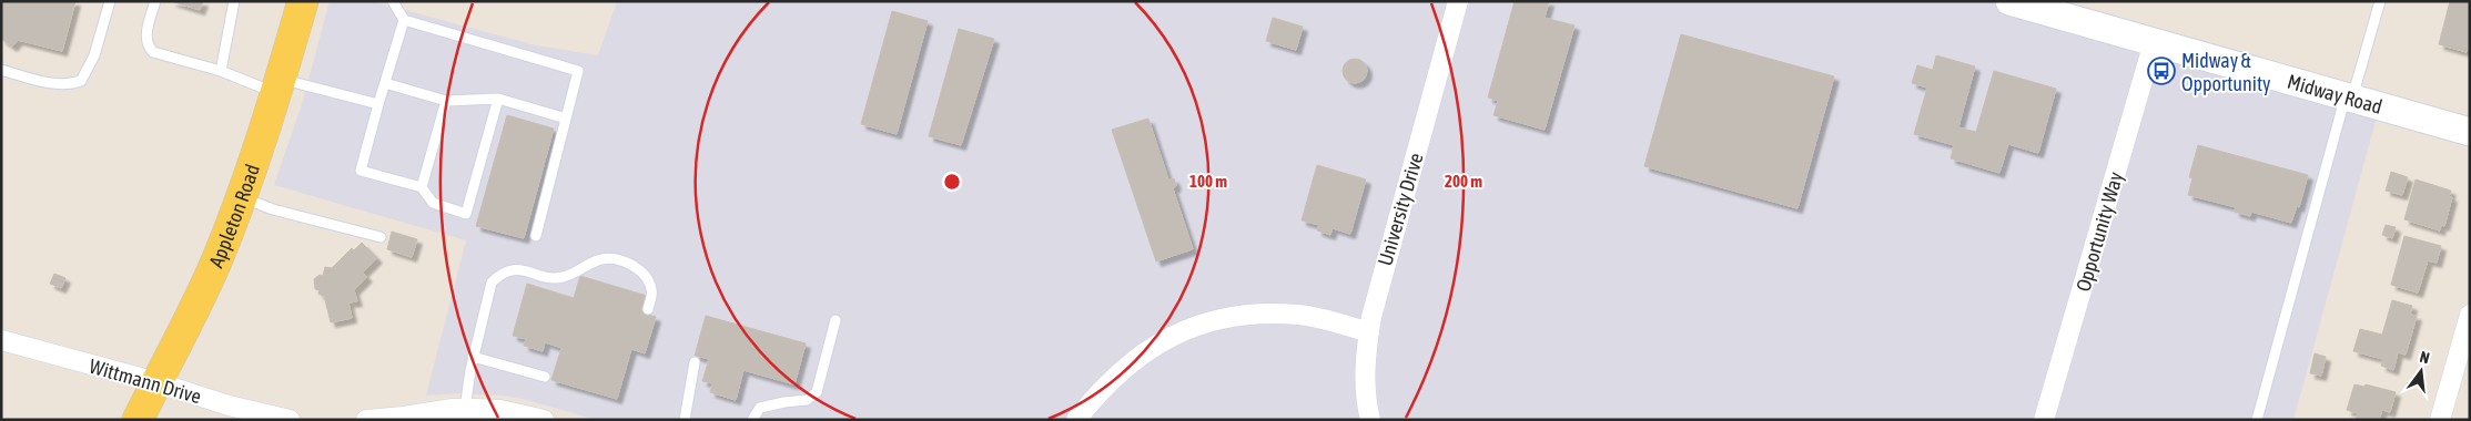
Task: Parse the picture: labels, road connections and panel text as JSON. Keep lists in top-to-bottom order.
{
  "streets": {
    "main road": ["Midway Road", "Appleton Road"],
    "street": ["University Drive", "Opportunity Way", "Wittmann Drive"]
  },
  "crossings": [
    ["Midway Road", "Opportunity Way"],
    ["Appleton Road", "Wittmann Drive"]
  ],
  "places": {
    "bus stop": ["Midway & Opportunity"]
  },
  "north": "top",
  "rings": ["100 m", "200 m"]
}
